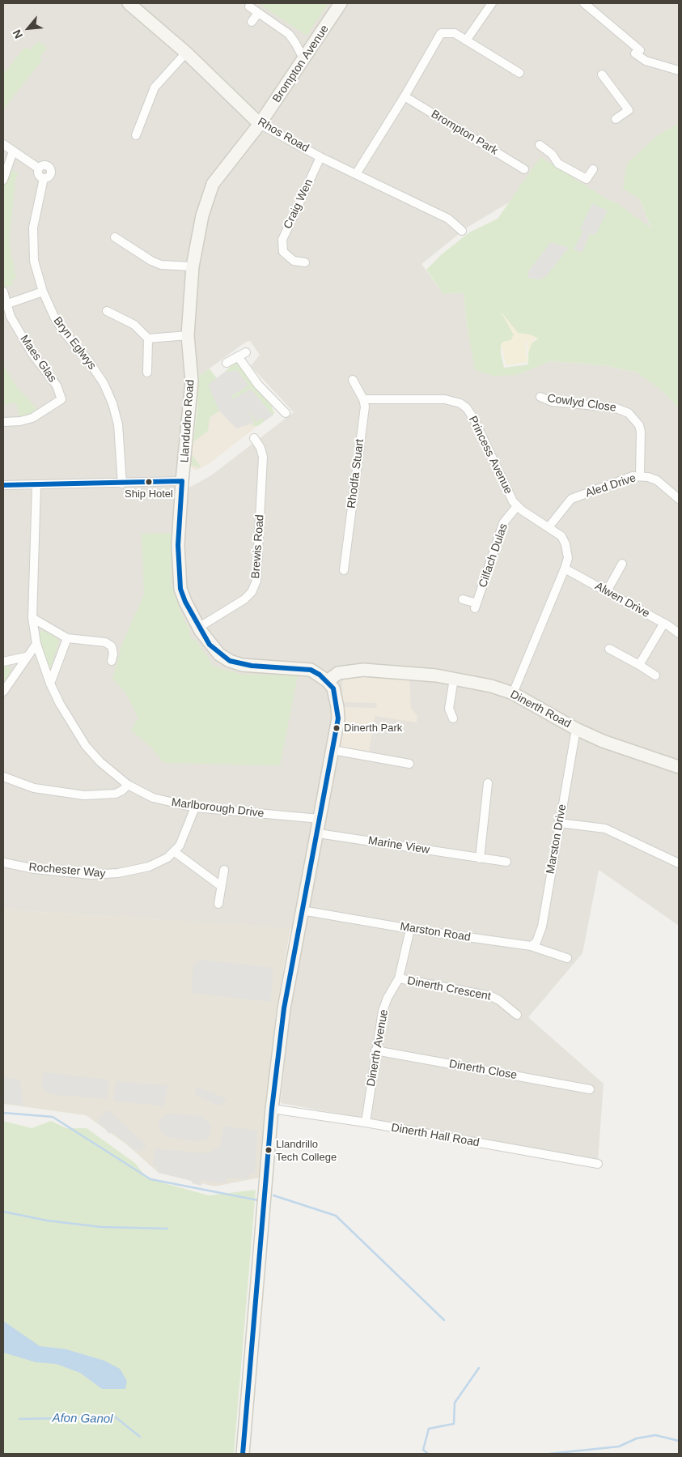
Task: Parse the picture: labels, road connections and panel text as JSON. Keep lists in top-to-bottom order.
{
  "streets": {
    "main road": [
      "Brompton Avenue",
      "Rhos Road",
      "Llandudno Road",
      "Dinerth Road"
    ],
    "street": [
      "Brompton Park",
      "Craig Wen",
      "Bryn Eglwys",
      "Maes Glas",
      "Cowlyd Close",
      "Princess Avenue",
      "Rhodfa Stuart",
      "Aled Drive",
      "Brewis Road",
      "Cilfach Dulas",
      "Alwen Drive",
      "Marlborough Drive",
      "Marston Drive",
      "Marine View",
      "Rochester Way",
      "Marston Road",
      "Dinerth Crescent",
      "Dinerth Avenue",
      "Dinerth Close",
      "Dinerth Hall Road"
    ]
  },
  "crossings": [
    ["Brompton Avenue", "Rhos Road"],
    ["Brompton Avenue", "Llandudno Road"],
    ["Rhos Road", "Craig Wen"],
    ["Rhos Road", "Llandudno Road"],
    ["Cowlyd Close", "Aled Drive"],
    ["Llandudno Road", "Brewis Road"],
    ["Llandudno Road", "Dinerth Road"],
    ["Princess Avenue", "Rhodfa Stuart"],
    ["Princess Avenue", "Aled Drive"],
    ["Princess Avenue", "Cilfach Dulas"],
    ["Princess Avenue", "Alwen Drive"],
    ["Princess Avenue", "Dinerth Road"],
    ["Dinerth Road", "Marston Drive"],
    ["Marlborough Drive", "Rochester Way"],
    ["Marston Drive", "Marston Road"],
    ["Marston Road", "Dinerth Avenue"],
    ["Dinerth Crescent", "Dinerth Avenue"],
    ["Dinerth Avenue", "Dinerth Close"],
    ["Dinerth Avenue", "Dinerth Hall Road"]
  ],
  "water": ["Afon Ganol"],
  "places": ["Ship Hotel", "Dinerth Park", "Llandrillo Tech College"],
  "north": "bottom left"
}
